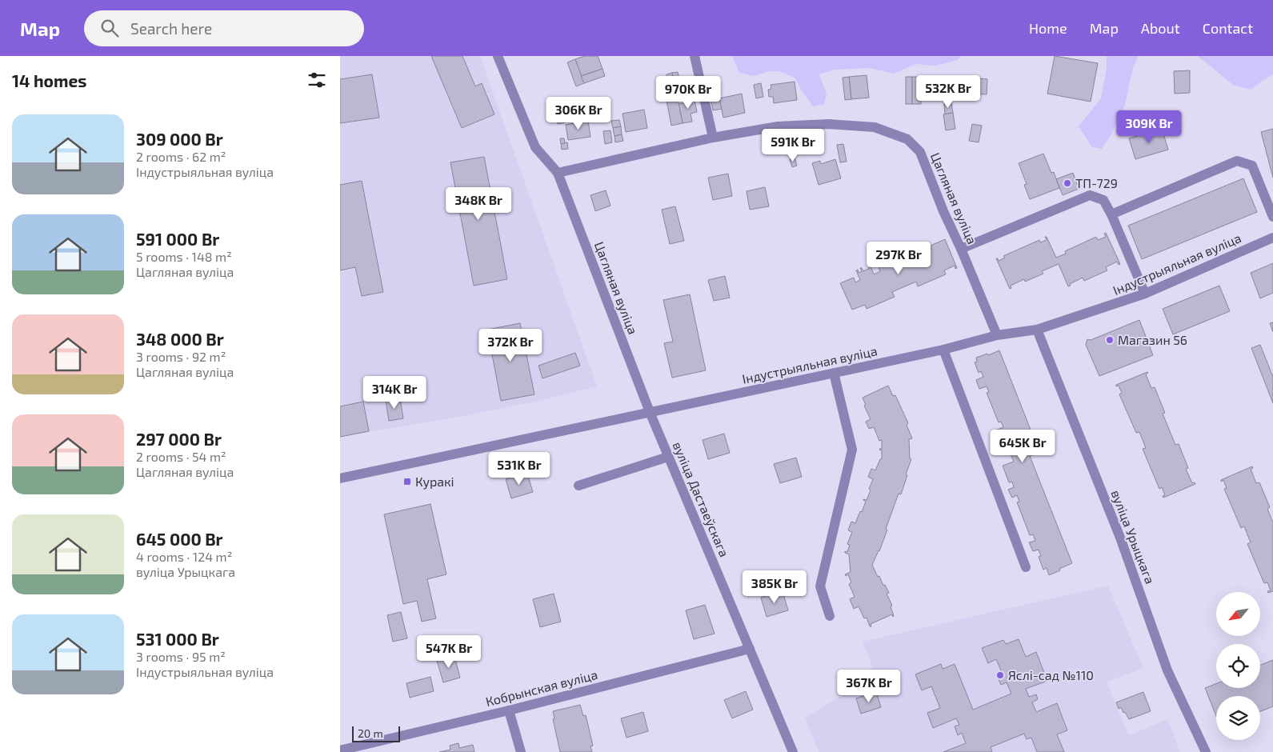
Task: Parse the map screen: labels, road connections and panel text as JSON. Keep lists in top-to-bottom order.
{
  "streets": {
    "street": [
      "Цагляная вуліца",
      "Індустрыяльная вуліца",
      "вуліца Дастаеўскага",
      "вуліца Урыцкага",
      "Кобрынская вуліца"
    ]
  },
  "crossings": [
    ["Цагляная вуліца", "Індустрыяльная вуліца"],
    ["Цагляная вуліца", "вуліца Дастаеўскага"],
    ["Індустрыяльная вуліца", "вуліца Дастаеўскага"],
    ["Індустрыяльная вуліца", "вуліца Урыцкага"],
    ["вуліца Дастаеўскага", "Кобрынская вуліца"]
  ],
  "places": {
    "other": ["ТП-729", "Магазин 56", "Яслі-сад №110"],
    "transit": ["Куракі"]
  },
  "scale_bar": "20 m",
  "north": "bottom left",
  "page": {
    "header": "Map",
    "search": "Search here",
    "nav": [
      "Home",
      "Map",
      "About",
      "Contact"
    ],
    "heading": "14 homes",
    "price": [
      "532K Br",
      "970K Br",
      "306K Br",
      "309K Br",
      "591K Br",
      "348K Br",
      "297K Br",
      "372K Br",
      "314K Br",
      "645K Br",
      "531K Br",
      "385K Br",
      "547K Br",
      "367K Br"
    ],
    "list": [
      {
        "name": "309 000 Br",
        "note": "2 rooms · 62 m² · Індустрыяльная вуліца"
      },
      {
        "name": "591 000 Br",
        "note": "5 rooms · 148 m² · Цагляная вуліца"
      },
      {
        "name": "348 000 Br",
        "note": "3 rooms · 92 m² · Цагляная вуліца"
      },
      {
        "name": "297 000 Br",
        "note": "2 rooms · 54 m² · Цагляная вуліца"
      },
      {
        "name": "645 000 Br",
        "note": "4 rooms · 124 m² · вуліца Урыцкага"
      },
      {
        "name": "531 000 Br",
        "note": "3 rooms · 95 m² · Індустрыяльная вуліца"
      }
    ],
    "scale": "20 m"
  }
}
